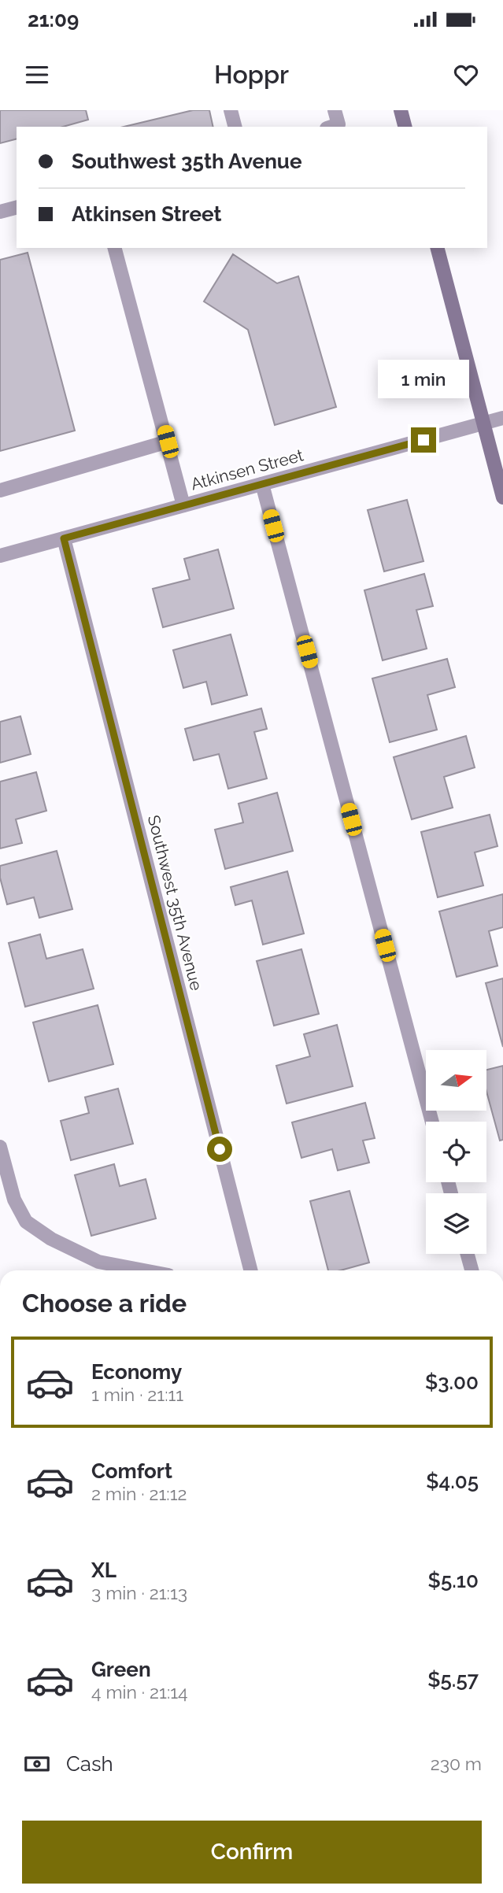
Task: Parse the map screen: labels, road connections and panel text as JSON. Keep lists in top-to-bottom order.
{
  "streets": {
    "street": ["Atkinsen Street", "Southwest 35th Avenue"]
  },
  "crossings": [
    ["Atkinsen Street", "Southwest 35th Avenue"]
  ],
  "north": "right",
  "page": {
    "status": "21:09",
    "header": "Hoppr",
    "banner": ["Southwest 35th Avenue", "Atkinsen Street"],
    "bubble": "1 min",
    "heading": "Choose a ride",
    "list": [
      {
        "name": "Economy",
        "note": "1 min · 21:11",
        "value": "$3.00"
      },
      {
        "name": "Comfort",
        "note": "2 min · 21:12",
        "value": "$4.05"
      },
      {
        "name": "XL",
        "note": "3 min · 21:13",
        "value": "$5.10"
      },
      {
        "name": "Green",
        "note": "4 min · 21:14",
        "value": "$5.57"
      }
    ],
    "pay": ["Cash", "230 m"],
    "buttons": "Confirm"
  }
}
